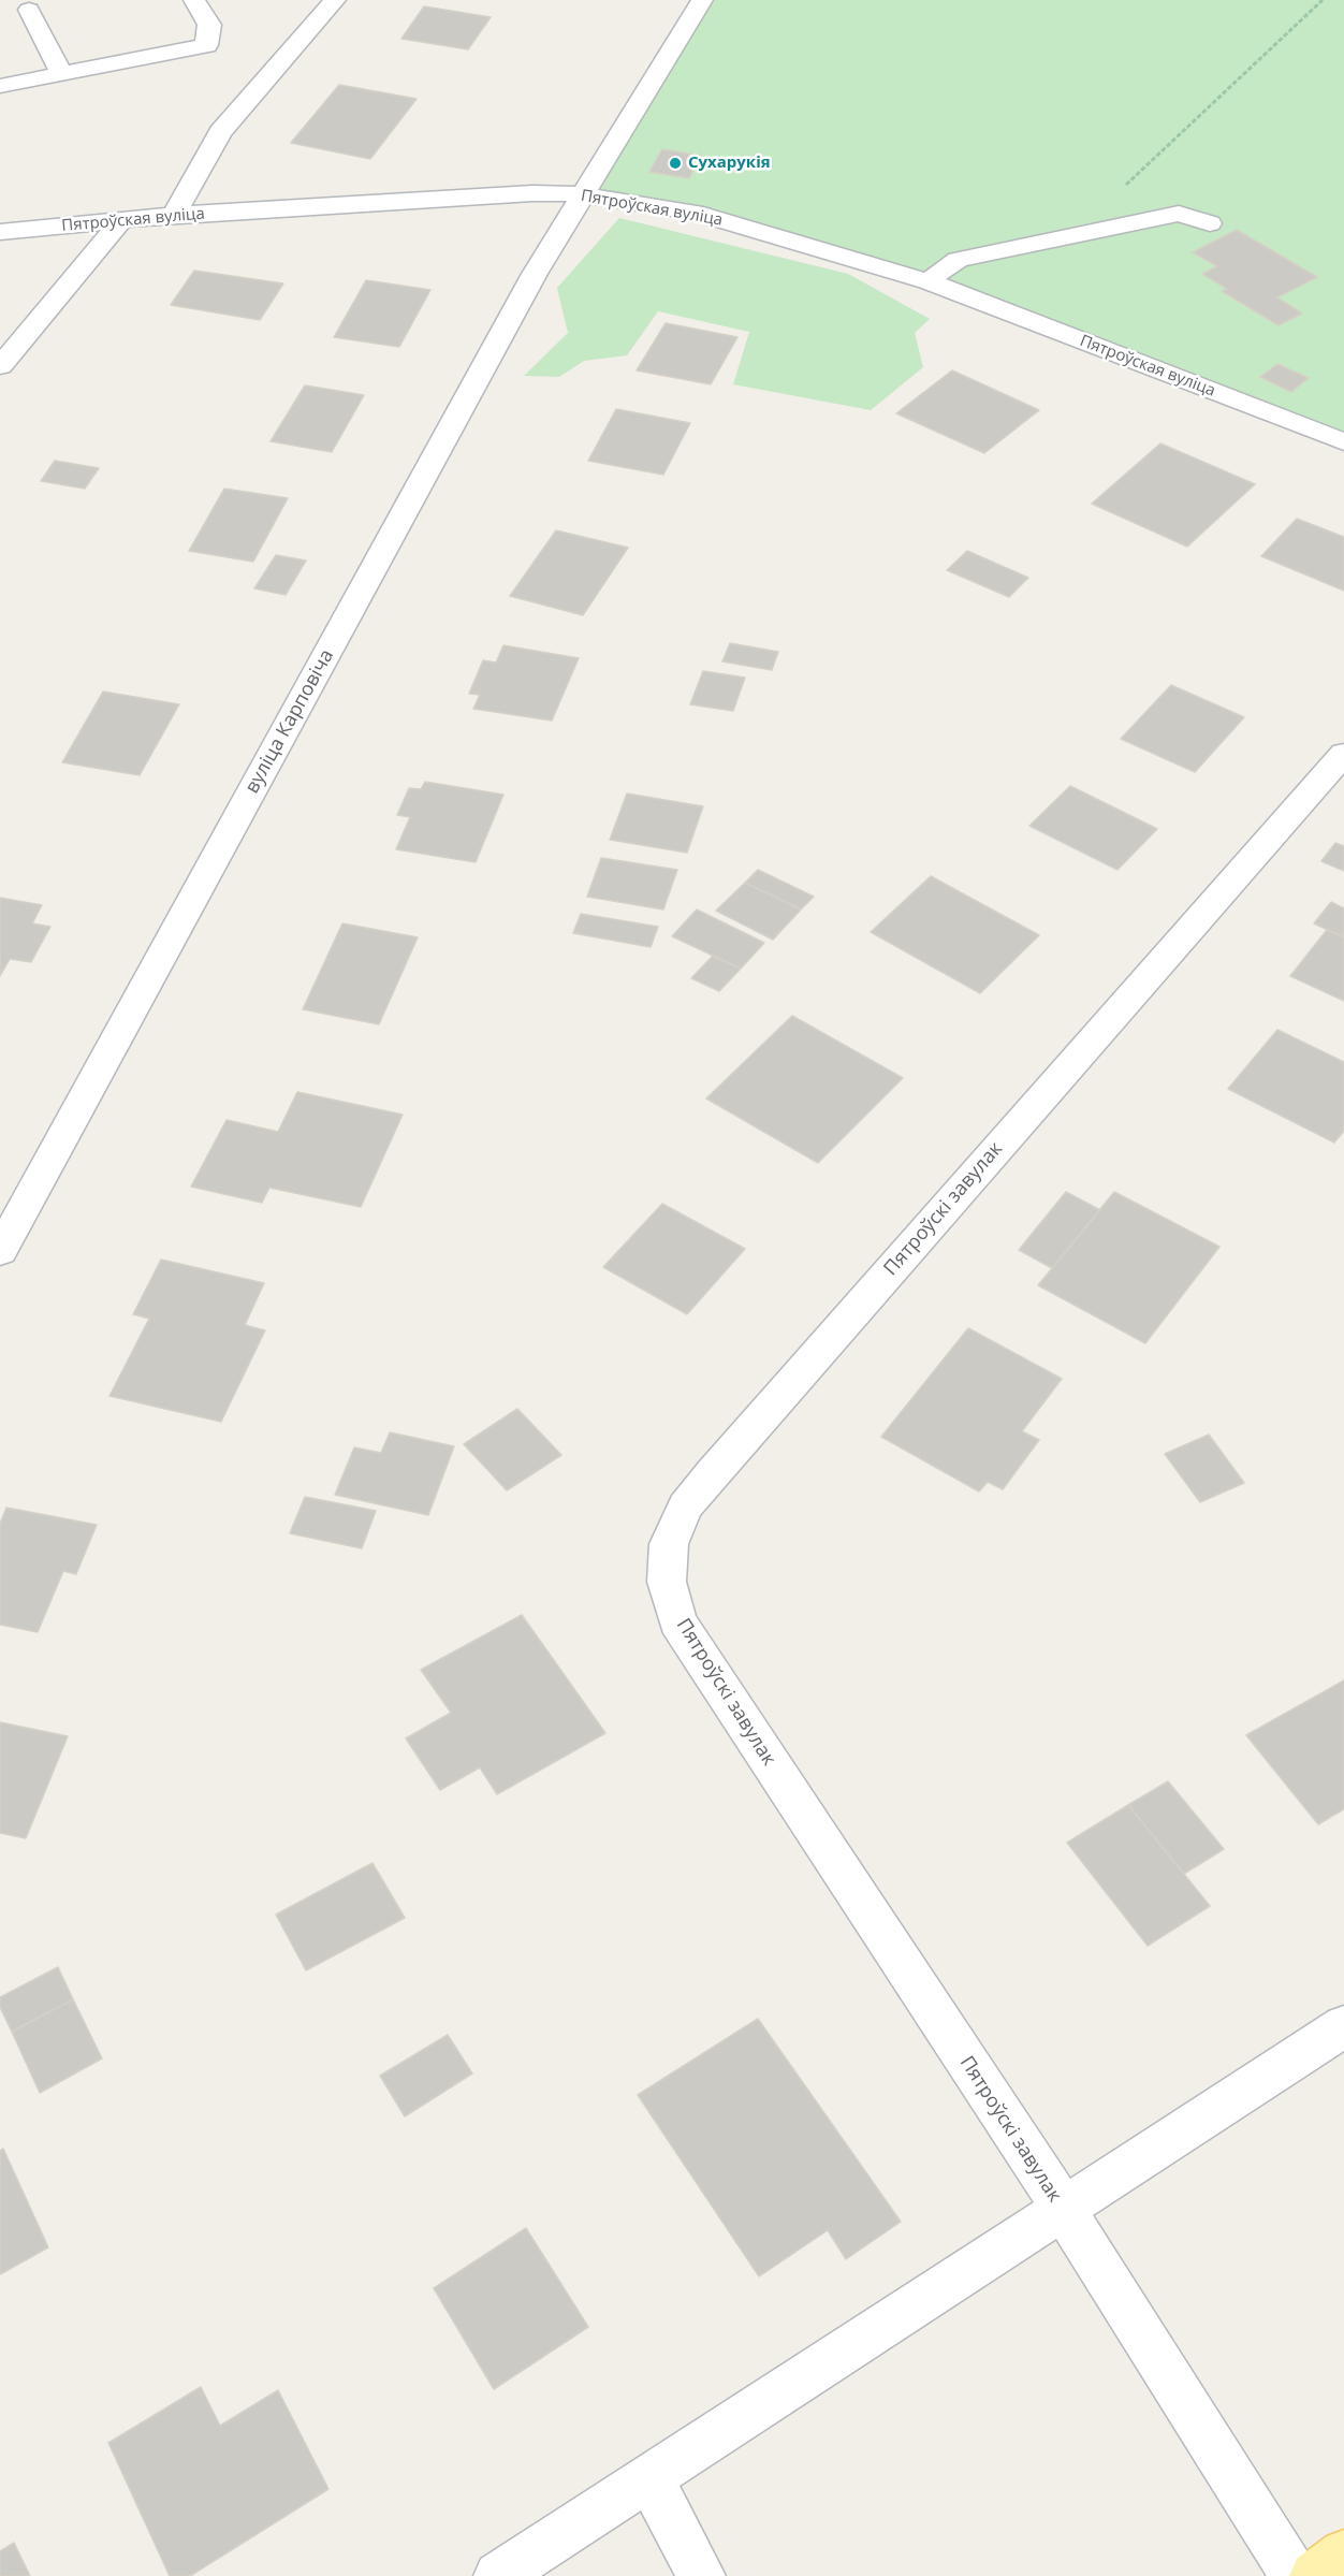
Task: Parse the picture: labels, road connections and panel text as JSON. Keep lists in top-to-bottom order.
{
  "streets": {
    "street": ["Пятроўская вуліца", "вуліца Карповіча", "Пятроўскі завулак"]
  },
  "crossings": [
    ["Пятроўская вуліца", "вуліца Карповіча"]
  ],
  "places": ["Сухарукія"]
}
